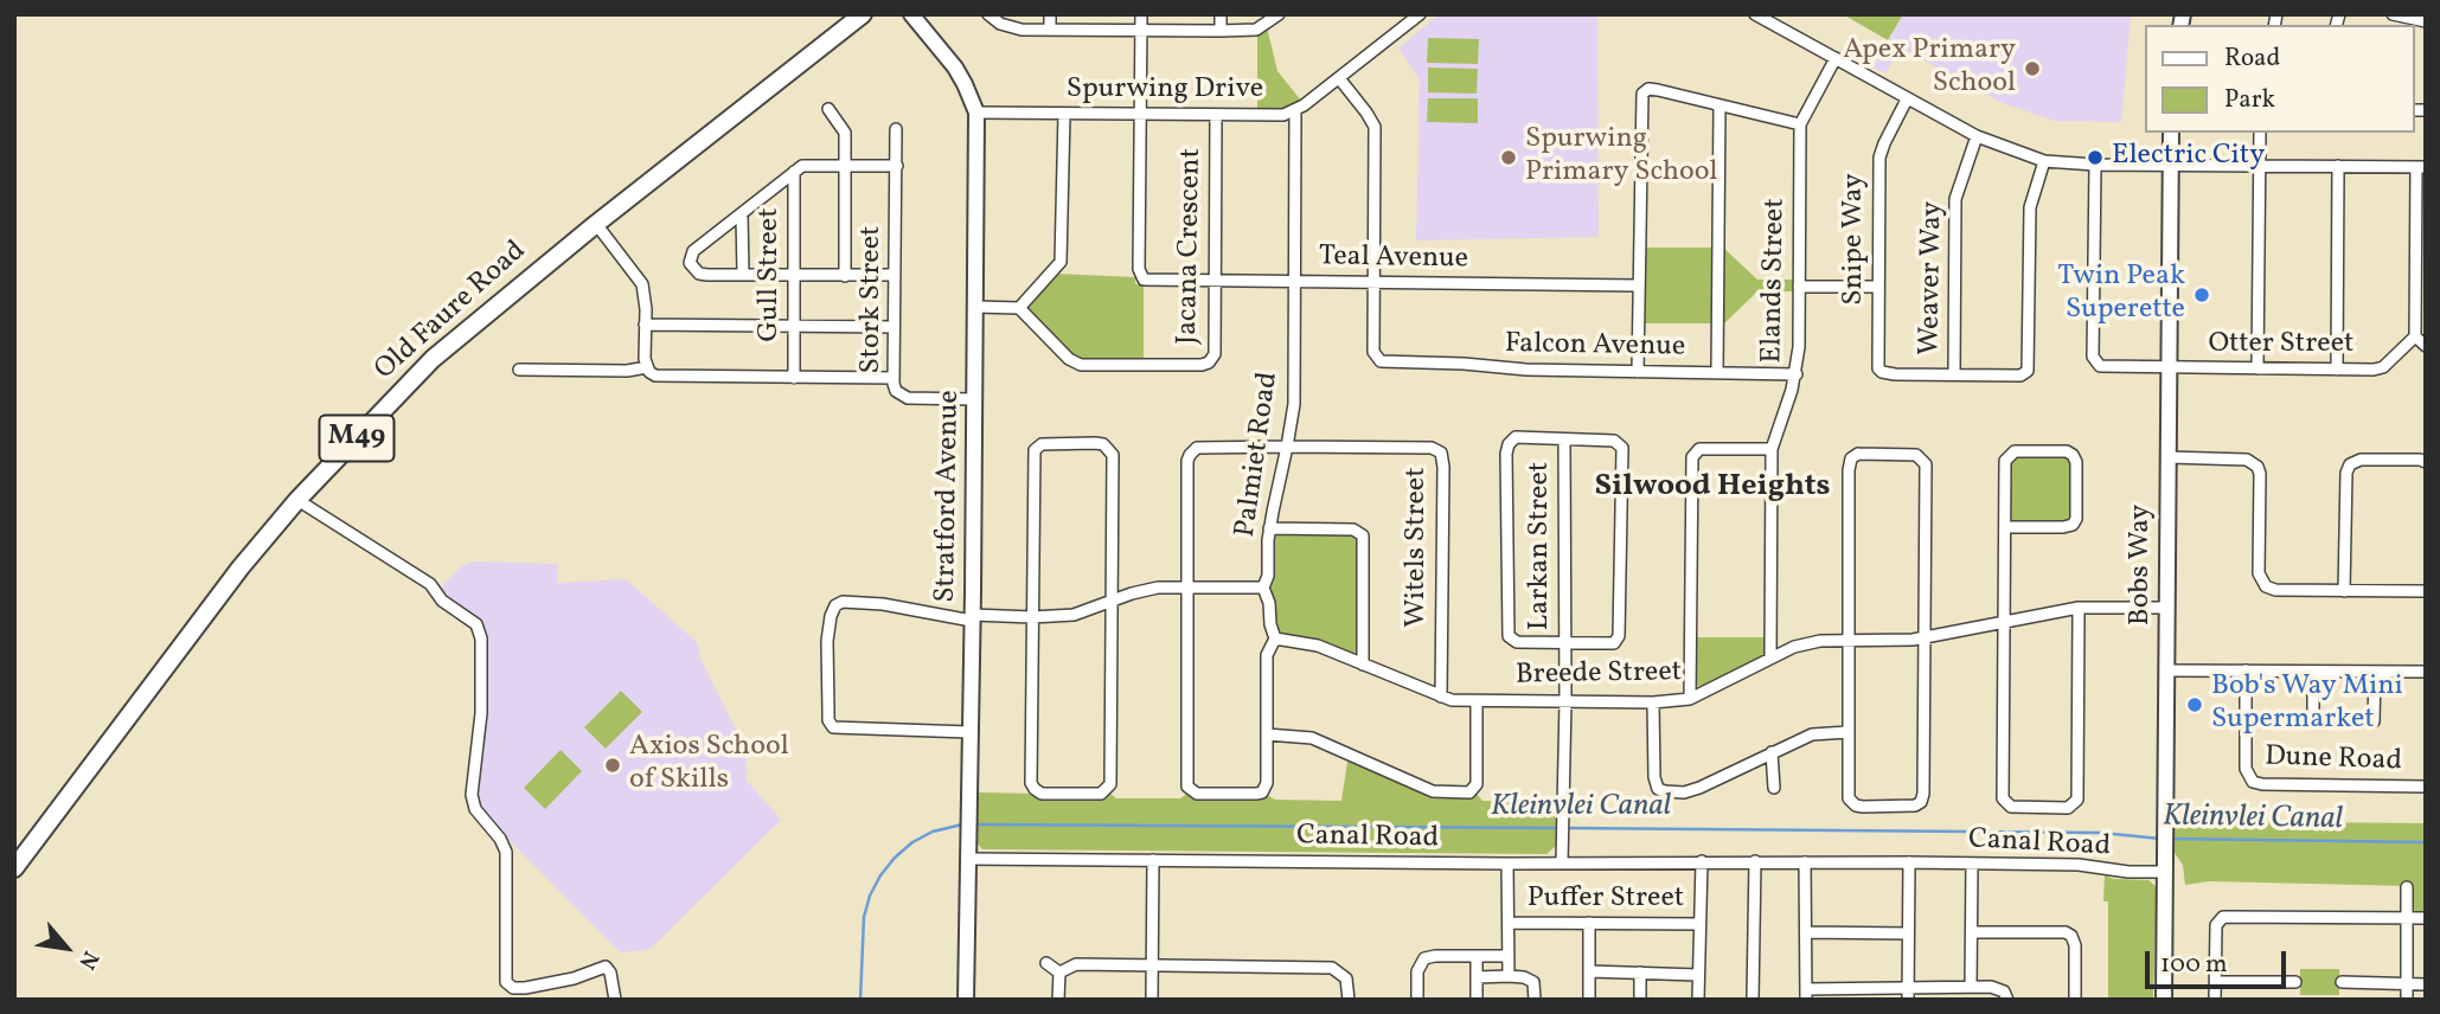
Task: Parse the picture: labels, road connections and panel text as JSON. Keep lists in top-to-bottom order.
{
  "streets": {
    "main road": ["Old Faure Road", "M49"],
    "street": [
      "Spurwing Drive",
      "Snipe Way",
      "Jacana Crescent",
      "Teal Avenue",
      "Gull Street",
      "Weaver Way",
      "Elands Street",
      "Stork Street",
      "Otter Street",
      "Falcon Avenue",
      "Palmiet Road",
      "Stratford Avenue",
      "Larkan Street",
      "Witels Street",
      "Bobs Way",
      "Breede Street",
      "Dune Road",
      "Canal Road",
      "Puffer Street"
    ]
  },
  "crossings": [
    ["Spurwing Drive", "Jacana Crescent"],
    ["Spurwing Drive", "Teal Avenue"],
    ["Spurwing Drive", "Palmiet Road"],
    ["Spurwing Drive", "Stratford Avenue"],
    ["Snipe Way", "Weaver Way"],
    ["Jacana Crescent", "Teal Avenue"],
    ["Teal Avenue", "Falcon Avenue"],
    ["Teal Avenue", "Palmiet Road"],
    ["Elands Street", "Falcon Avenue"],
    ["Elands Street", "Breede Street"],
    ["Stork Street", "Stratford Avenue"],
    ["Otter Street", "Bobs Way"],
    ["Palmiet Road", "Witels Street"],
    ["Palmiet Road", "Breede Street"],
    ["Stratford Avenue", "Canal Road"],
    ["Larkan Street", "Breede Street"],
    ["Larkan Street", "Canal Road"],
    ["Witels Street", "Breede Street"],
    ["Bobs Way", "Breede Street"],
    ["Bobs Way", "Canal Road"],
    ["Canal Road", "Puffer Street"]
  ],
  "districts": ["Silwood Heights"],
  "water": ["Kleinvlei Canal"],
  "places": [
    "Apex Primary School",
    "Spurwing Primary School",
    "Electric City",
    "Twin Peak Superette",
    "Bob's Way Mini Supermarket",
    "Axios School of Skills"
  ],
  "legend": ["Road", "Park"],
  "scale_bar": "100 m",
  "north": "bottom right"
}
